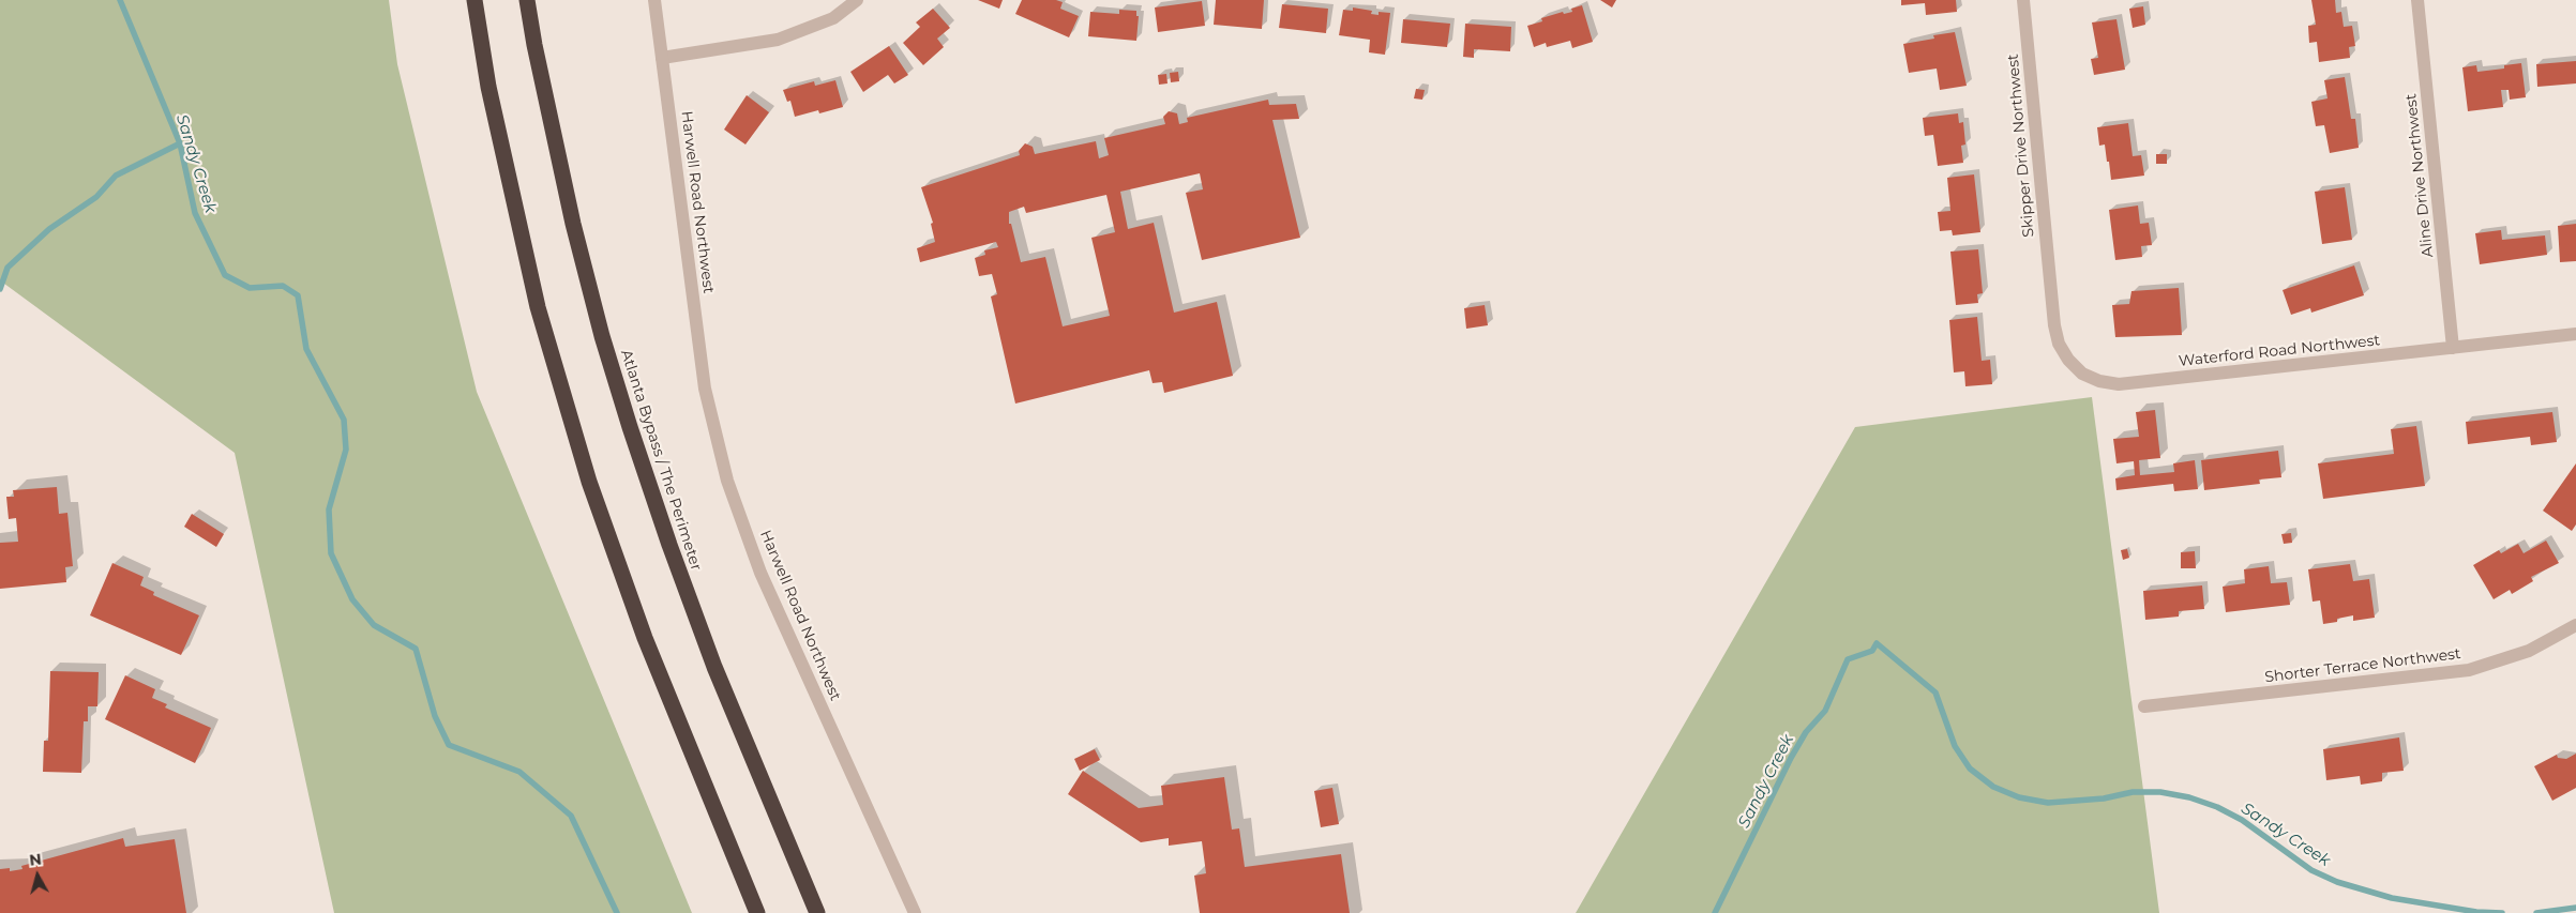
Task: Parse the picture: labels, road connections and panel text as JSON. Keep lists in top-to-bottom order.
{
  "streets": {
    "highway": ["Atlanta Bypass / The Perimeter"],
    "street": [
      "Skipper Drive Northwest",
      "Aline Drive Northwest",
      "Harwell Road Northwest",
      "Waterford Road Northwest",
      "Shorter Terrace Northwest"
    ]
  },
  "crossings": [
    ["Skipper Drive Northwest", "Waterford Road Northwest"],
    ["Aline Drive Northwest", "Waterford Road Northwest"]
  ],
  "water": ["Sandy Creek"],
  "north": "top"
}
